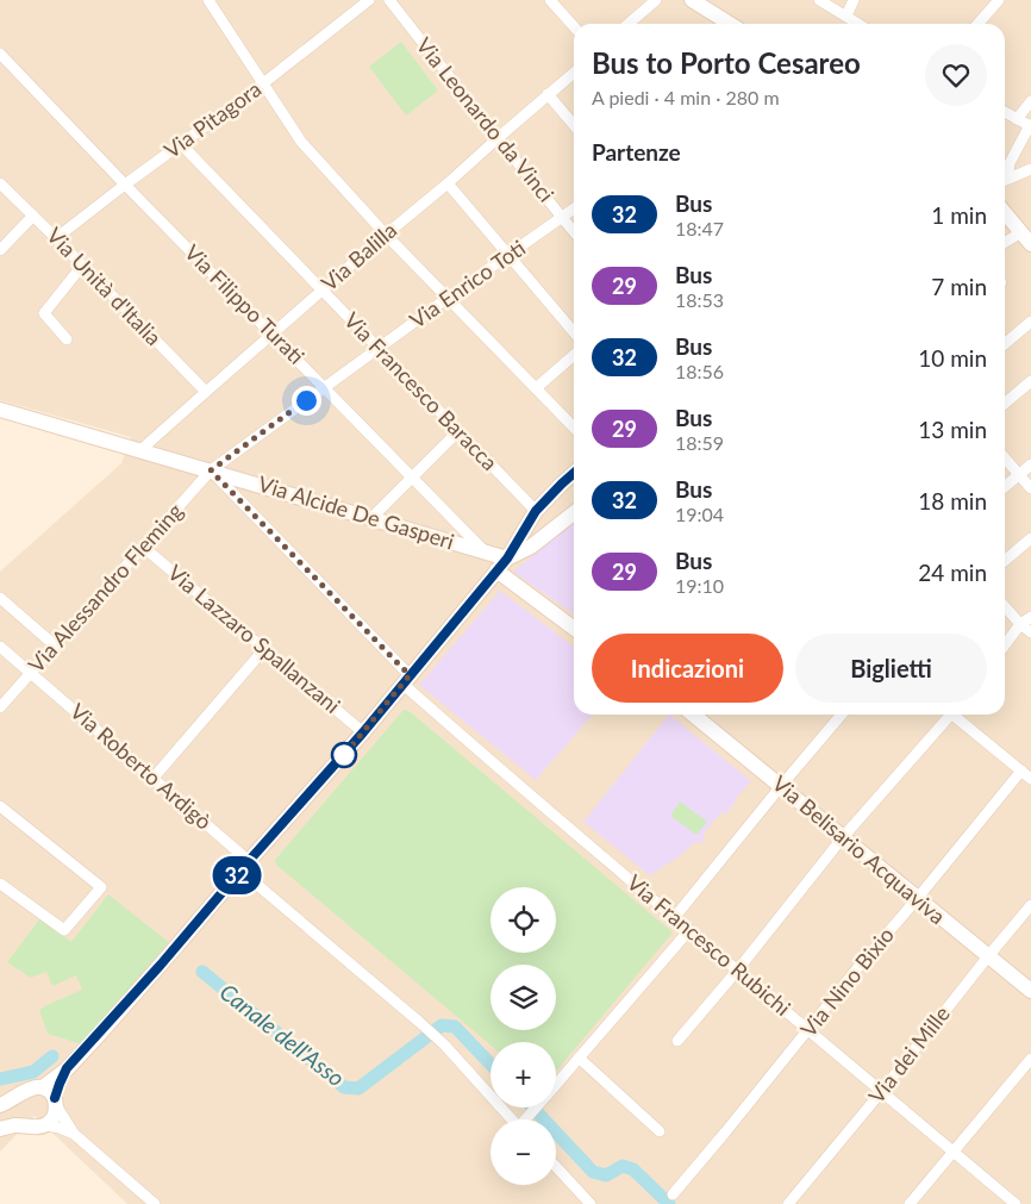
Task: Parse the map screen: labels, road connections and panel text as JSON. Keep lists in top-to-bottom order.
{
  "streets": {
    "street": [
      "Via Pitagora",
      "Via Leonardo da Vinci",
      "Via Balilla",
      "Via Enrico Toti",
      "Via Unità d'Italia",
      "Via Filippo Turati",
      "Via Francesco Baracca",
      "Via Alcide De Gasperi",
      "Via Alessandro Fleming",
      "Via Lazzaro Spallanzani",
      "Via Roberto Ardigò",
      "Via Belisario Acquaviva",
      "Via Francesco Rubichi",
      "Via Nino Bixio",
      "Via dei Mille"
    ]
  },
  "crossings": [
    ["Via Pitagora", "Via Unità d'Italia"],
    ["Via Pitagora", "Via Filippo Turati"],
    ["Via Pitagora", "Via Francesco Baracca"],
    ["Via Leonardo da Vinci", "Via Balilla"],
    ["Via Leonardo da Vinci", "Via Enrico Toti"],
    ["Via Balilla", "Via Unità d'Italia"],
    ["Via Balilla", "Via Filippo Turati"],
    ["Via Balilla", "Via Francesco Baracca"],
    ["Via Balilla", "Via Alcide De Gasperi"],
    ["Via Enrico Toti", "Via Filippo Turati"],
    ["Via Enrico Toti", "Via Francesco Baracca"],
    ["Via Enrico Toti", "Via Alcide De Gasperi"],
    ["Via Enrico Toti", "Via Alessandro Fleming"],
    ["Via Enrico Toti", "Via Francesco Rubichi"],
    ["Via Filippo Turati", "Via Alcide De Gasperi"],
    ["Via Alcide De Gasperi", "Via Alessandro Fleming"],
    ["Via Alcide De Gasperi", "Via Francesco Rubichi"],
    ["Via Alessandro Fleming", "Via Lazzaro Spallanzani"],
    ["Via Alessandro Fleming", "Via Roberto Ardigò"],
    ["Via Alessandro Fleming", "Via Francesco Rubichi"],
    ["Via Belisario Acquaviva", "Via Nino Bixio"],
    ["Via Belisario Acquaviva", "Via dei Mille"],
    ["Via Francesco Rubichi", "Via Nino Bixio"],
    ["Via Francesco Rubichi", "Via dei Mille"]
  ],
  "water": ["Canale dell'Asso"],
  "lines": ["bus line 32"],
  "page": {
    "on_map": "32",
    "heading": [
      ["Bus to Porto Cesareo", "A piedi · 4 min · 280 m"],
      "Partenze"
    ],
    "list": [
      {
        "mark": "32",
        "name": "Bus",
        "note": "18:47",
        "value": "1 min"
      },
      {
        "mark": "29",
        "name": "Bus",
        "note": "18:53",
        "value": "7 min"
      },
      {
        "mark": "32",
        "name": "Bus",
        "note": "18:56",
        "value": "10 min"
      },
      {
        "mark": "29",
        "name": "Bus",
        "note": "18:59",
        "value": "13 min"
      },
      {
        "mark": "32",
        "name": "Bus",
        "note": "19:04",
        "value": "18 min"
      },
      {
        "mark": "29",
        "name": "Bus",
        "note": "19:10",
        "value": "24 min"
      }
    ],
    "buttons": ["Indicazioni", "Biglietti"],
    "map_buttons": ["+", "−"]
  }
}
